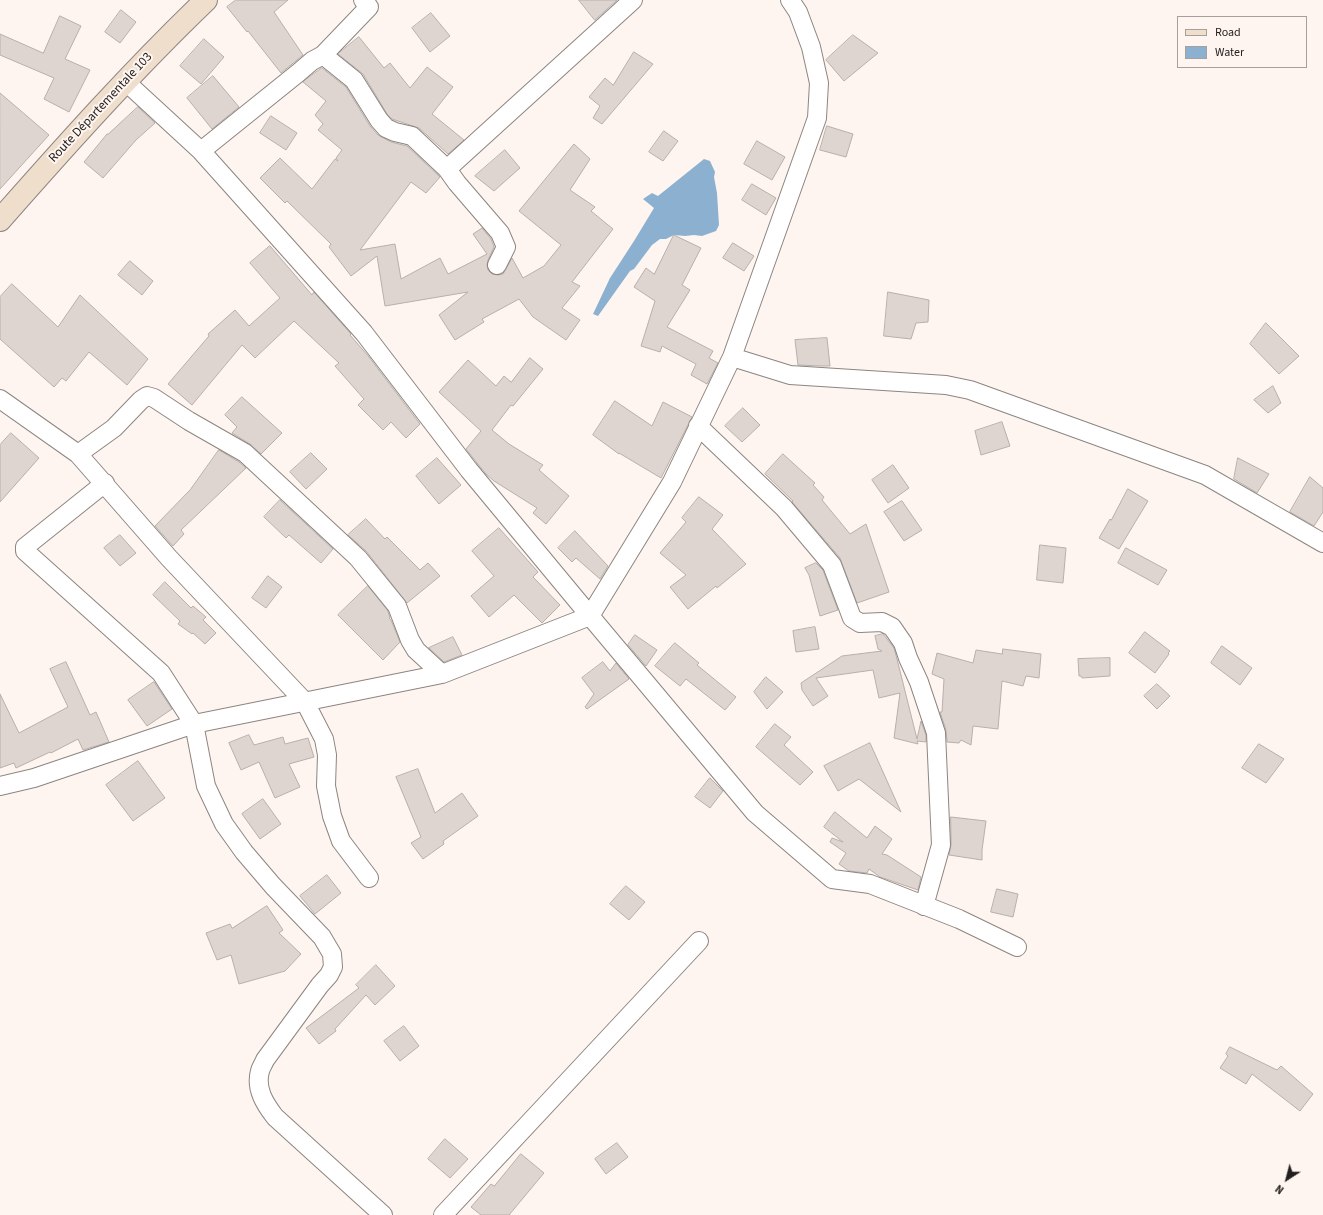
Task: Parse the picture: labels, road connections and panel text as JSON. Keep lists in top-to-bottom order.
{
  "streets": {
    "main road": ["Route Départementale 103"]
  },
  "legend": ["Road", "Water"],
  "north": "bottom left"
}
